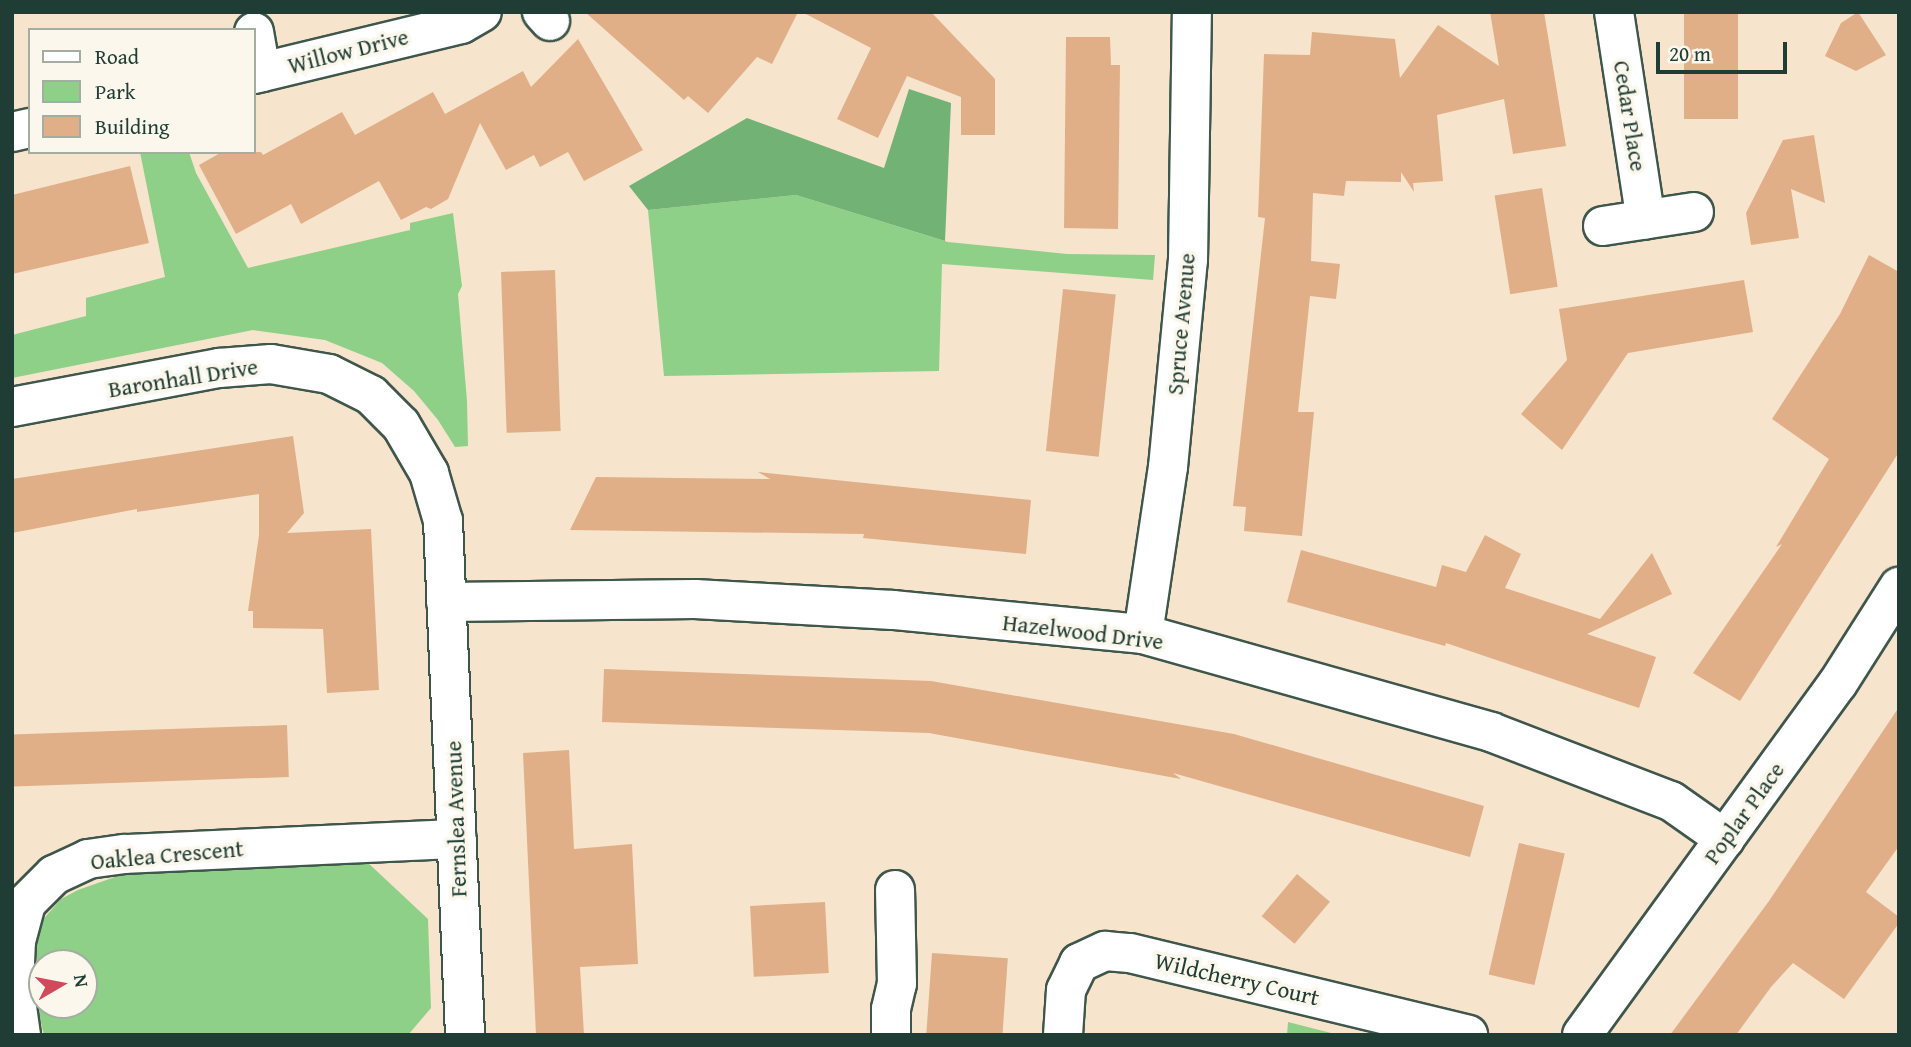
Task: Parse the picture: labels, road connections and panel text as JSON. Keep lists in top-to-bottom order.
{
  "streets": {
    "street": [
      "Willow Drive",
      "Cedar Place",
      "Spruce Avenue",
      "Baronhall Drive",
      "Hazelwood Drive",
      "Poplar Place",
      "Fernslea Avenue",
      "Oaklea Crescent",
      "Wildcherry Court"
    ]
  },
  "crossings": [
    ["Spruce Avenue", "Hazelwood Drive"],
    ["Baronhall Drive", "Hazelwood Drive"],
    ["Baronhall Drive", "Fernslea Avenue"],
    ["Hazelwood Drive", "Poplar Place"],
    ["Hazelwood Drive", "Fernslea Avenue"],
    ["Fernslea Avenue", "Oaklea Crescent"]
  ],
  "legend": ["Road", "Park", "Building"],
  "scale_bar": "20 m",
  "north": "right"
}
